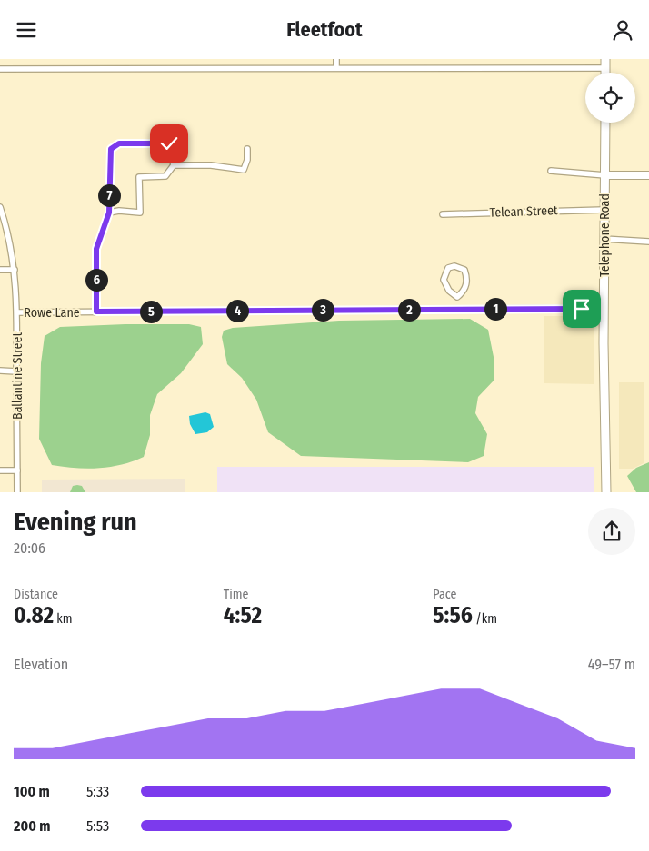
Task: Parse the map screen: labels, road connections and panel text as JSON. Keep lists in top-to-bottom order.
{
  "streets": {
    "main road": ["Telephone Road"],
    "street": ["Telean Street", "Rowe Lane", "Ballantine Street"]
  },
  "crossings": [
    ["Telean Street", "Telephone Road"],
    ["Telephone Road", "Rowe Lane"],
    ["Rowe Lane", "Ballantine Street"]
  ],
  "page": {
    "header": "Fleetfoot",
    "pins": [
      "7",
      "6",
      "1",
      "2",
      "3",
      "4",
      "5"
    ],
    "heading": ["Evening run", "20:06"],
    "stats": [
      ["Distance", "0.82 km"],
      ["Time", "4:52"],
      ["Pace", "5:56 /km"]
    ],
    "chart": ["Elevation", "49–57 m"],
    "list": [
      {
        "name": "100 m",
        "note": "5:33"
      },
      {
        "name": "200 m",
        "note": "5:53"
      }
    ]
  }
}
